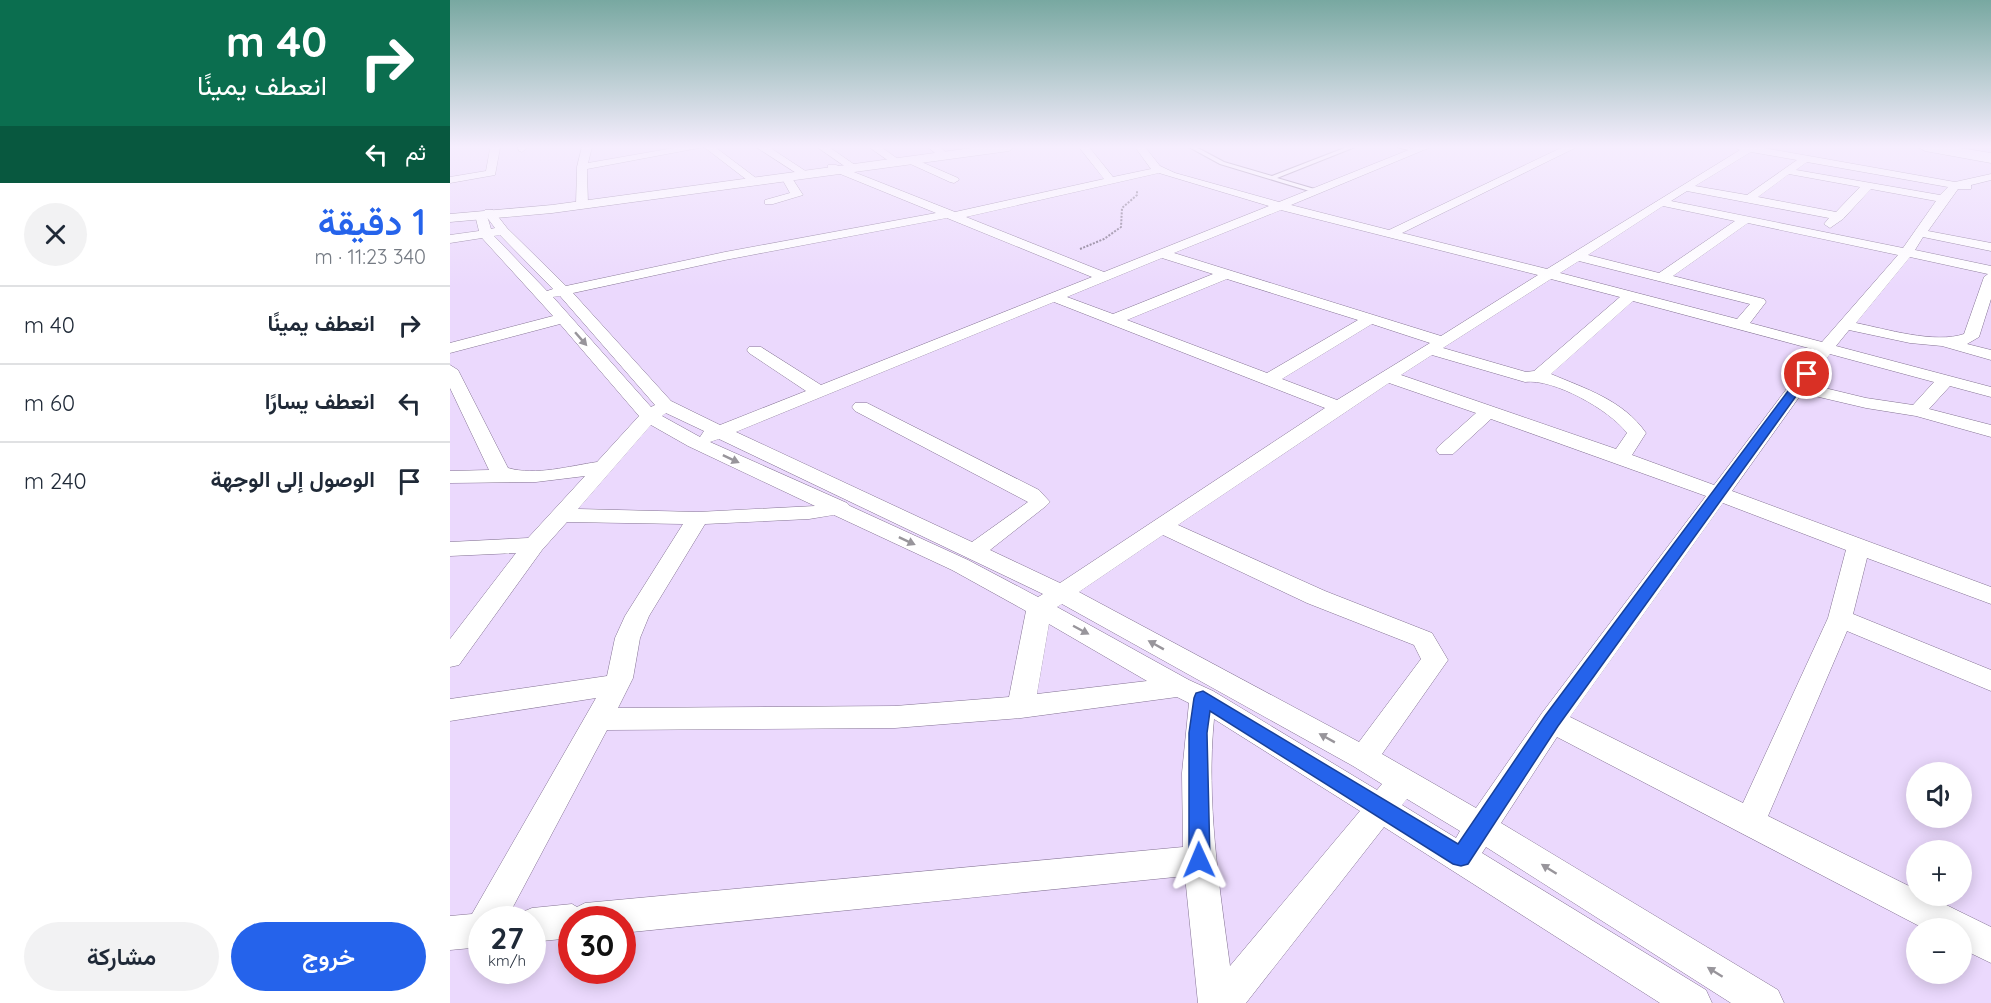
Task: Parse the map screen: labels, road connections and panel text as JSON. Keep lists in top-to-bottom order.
{
  "page": {
    "turn": ["40 m", "انعطف يمينًا"],
    "then": "ثم",
    "heading": ["1 دقيقة", "340 m · 11:23"],
    "list": [
      {
        "name": "انعطف يمينًا",
        "value": "40 m"
      },
      {
        "name": "انعطف يسارًا",
        "value": "60 m"
      },
      {
        "name": "الوصول إلى الوجهة",
        "value": "240 m"
      }
    ],
    "map_buttons": ["+", "−"],
    "speed": "27 km/h",
    "limit": "30",
    "buttons": ["خروج", "مشاركة"]
  }
}
